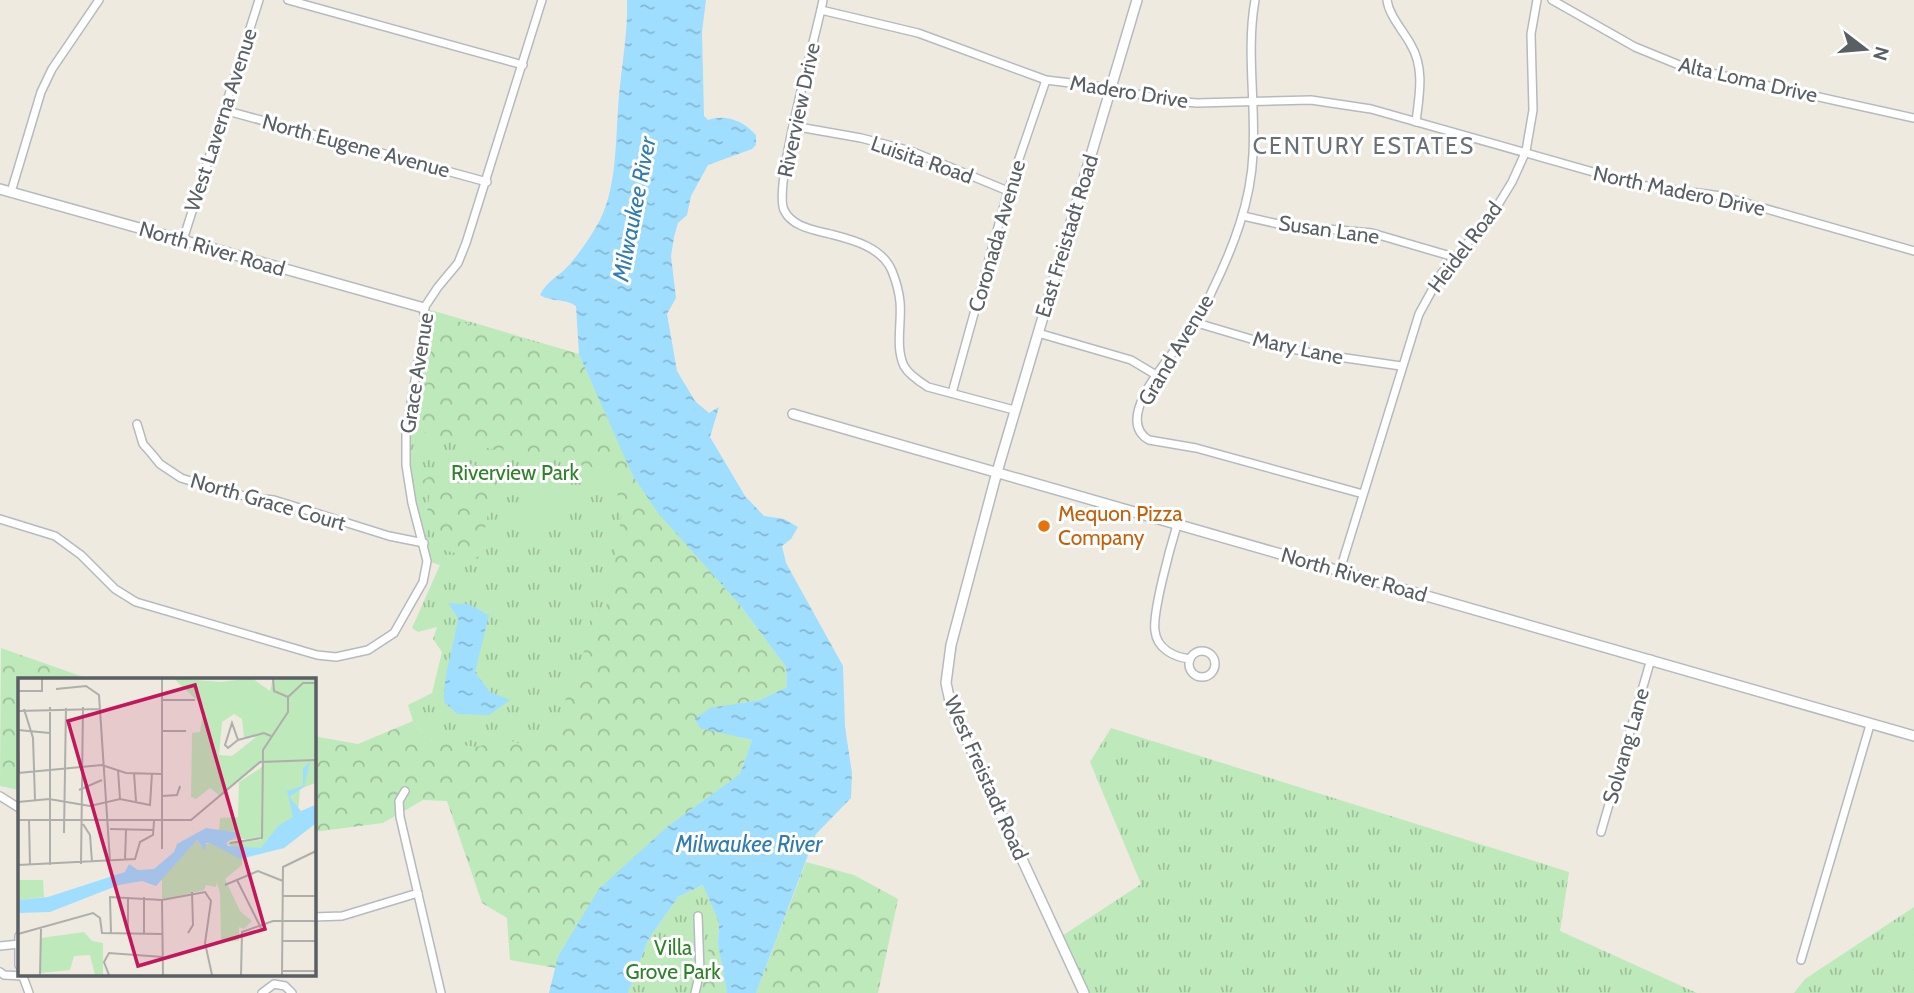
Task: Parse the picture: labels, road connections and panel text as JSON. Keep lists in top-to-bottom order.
{
  "streets": {
    "street": [
      "Alta Loma Drive",
      "Madero Drive",
      "Riverview Drive",
      "West Laverna Avenue",
      "North Eugene Avenue",
      "Luisita Road",
      "North Madero Drive",
      "Susan Lane",
      "Coronada Avenue",
      "East Freistadt Road",
      "Heidel Road",
      "North River Road",
      "Mary Lane",
      "Grand Avenue",
      "Grace Avenue",
      "North Grace Court",
      "Solvang Lane",
      "West Freistadt Road"
    ]
  },
  "crossings": [
    ["Madero Drive", "Riverview Drive"],
    ["Madero Drive", "North Madero Drive"],
    ["Madero Drive", "Coronada Avenue"],
    ["Madero Drive", "East Freistadt Road"],
    ["Madero Drive", "Heidel Road"],
    ["Madero Drive", "Grand Avenue"],
    ["Riverview Drive", "Luisita Road"],
    ["Riverview Drive", "Coronada Avenue"],
    ["Riverview Drive", "East Freistadt Road"],
    ["West Laverna Avenue", "North Eugene Avenue"],
    ["West Laverna Avenue", "North River Road"],
    ["North Eugene Avenue", "Grace Avenue"],
    ["Luisita Road", "Coronada Avenue"],
    ["North Madero Drive", "Heidel Road"],
    ["Susan Lane", "Heidel Road"],
    ["Susan Lane", "Grand Avenue"],
    ["East Freistadt Road", "North River Road"],
    ["East Freistadt Road", "West Freistadt Road"],
    ["Heidel Road", "North River Road"],
    ["Heidel Road", "Mary Lane"],
    ["Heidel Road", "Grand Avenue"],
    ["North River Road", "Grace Avenue"],
    ["North River Road", "Solvang Lane"],
    ["North River Road", "West Freistadt Road"],
    ["Mary Lane", "Grand Avenue"],
    ["Grace Avenue", "North Grace Court"]
  ],
  "districts": ["CENTURY ESTATES"],
  "water": ["Milwaukee River"],
  "parks": ["Riverview Park", "Villa Grove Park"],
  "places": ["Mequon Pizza Company"],
  "north": "right"
}
